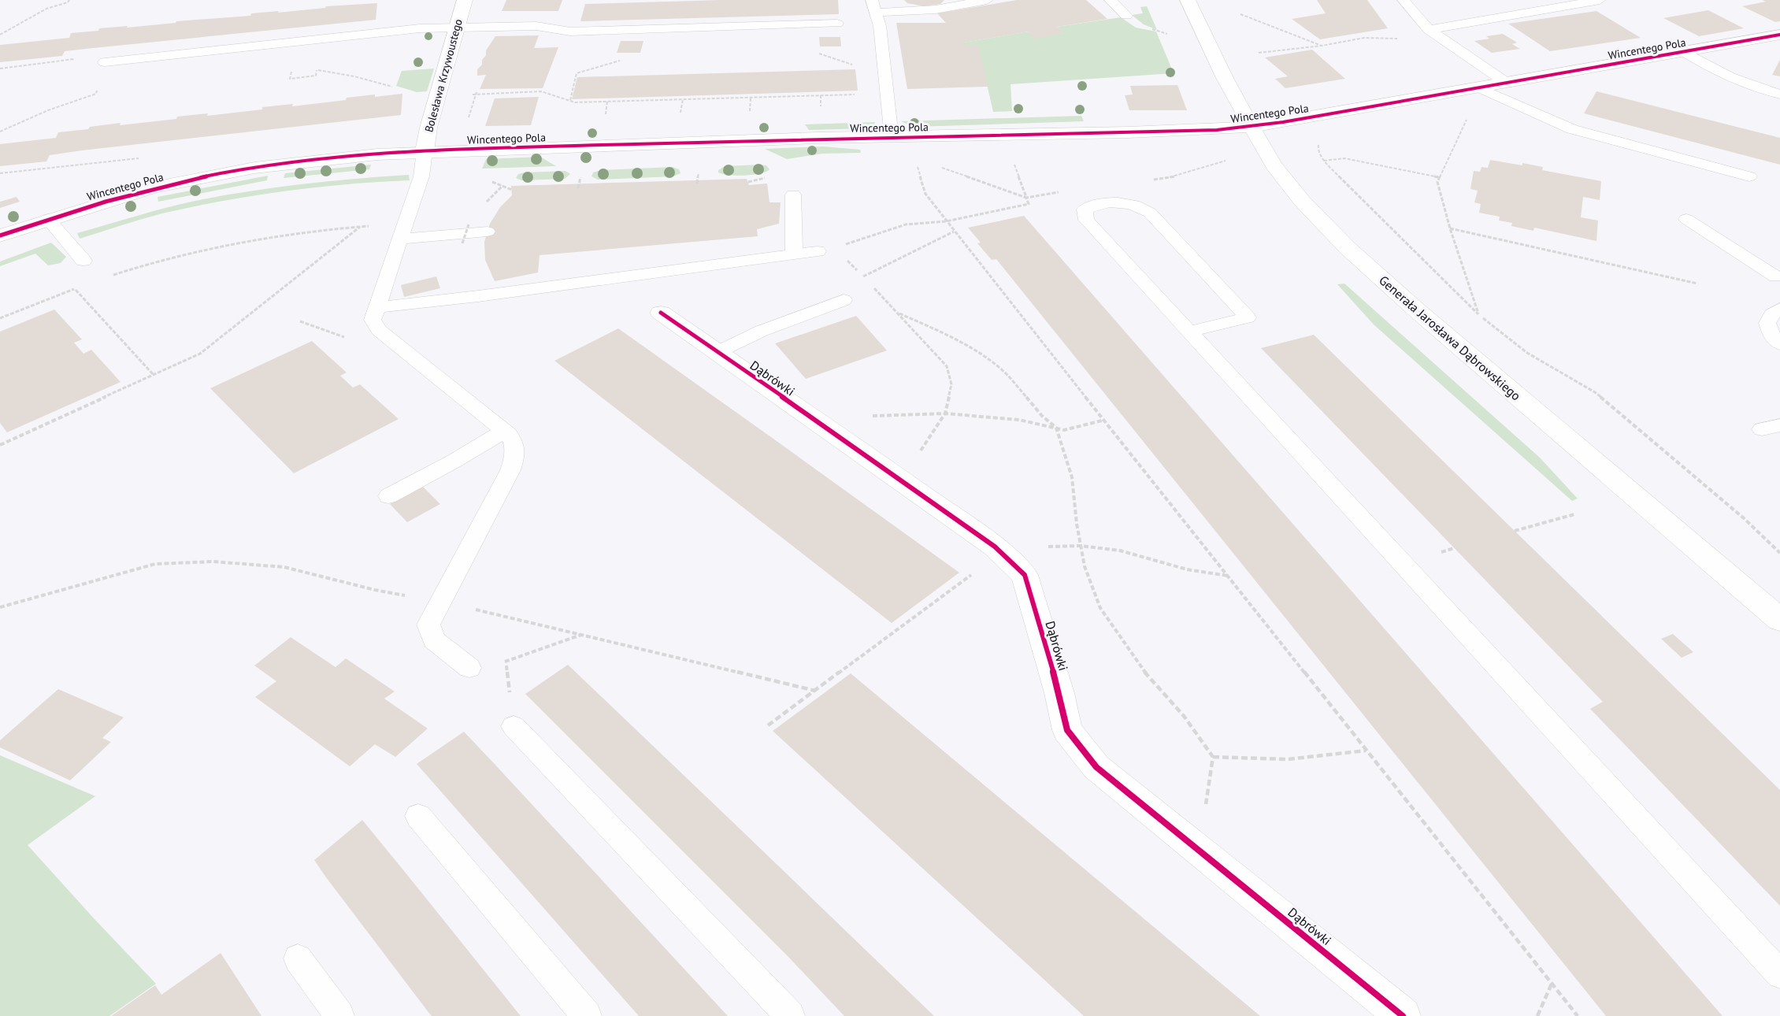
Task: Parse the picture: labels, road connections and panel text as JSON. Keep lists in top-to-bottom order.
{
  "streets": {
    "street": [
      "Wincentego Pola",
      "Bolesława Krzywoustego",
      "Generała Jarosława Dąbrowskiego",
      "Dąbrówki"
    ]
  },
  "crossings": [
    ["Wincentego Pola", "Bolesława Krzywoustego"],
    ["Wincentego Pola", "Generała Jarosława Dąbrowskiego"]
  ]
}
